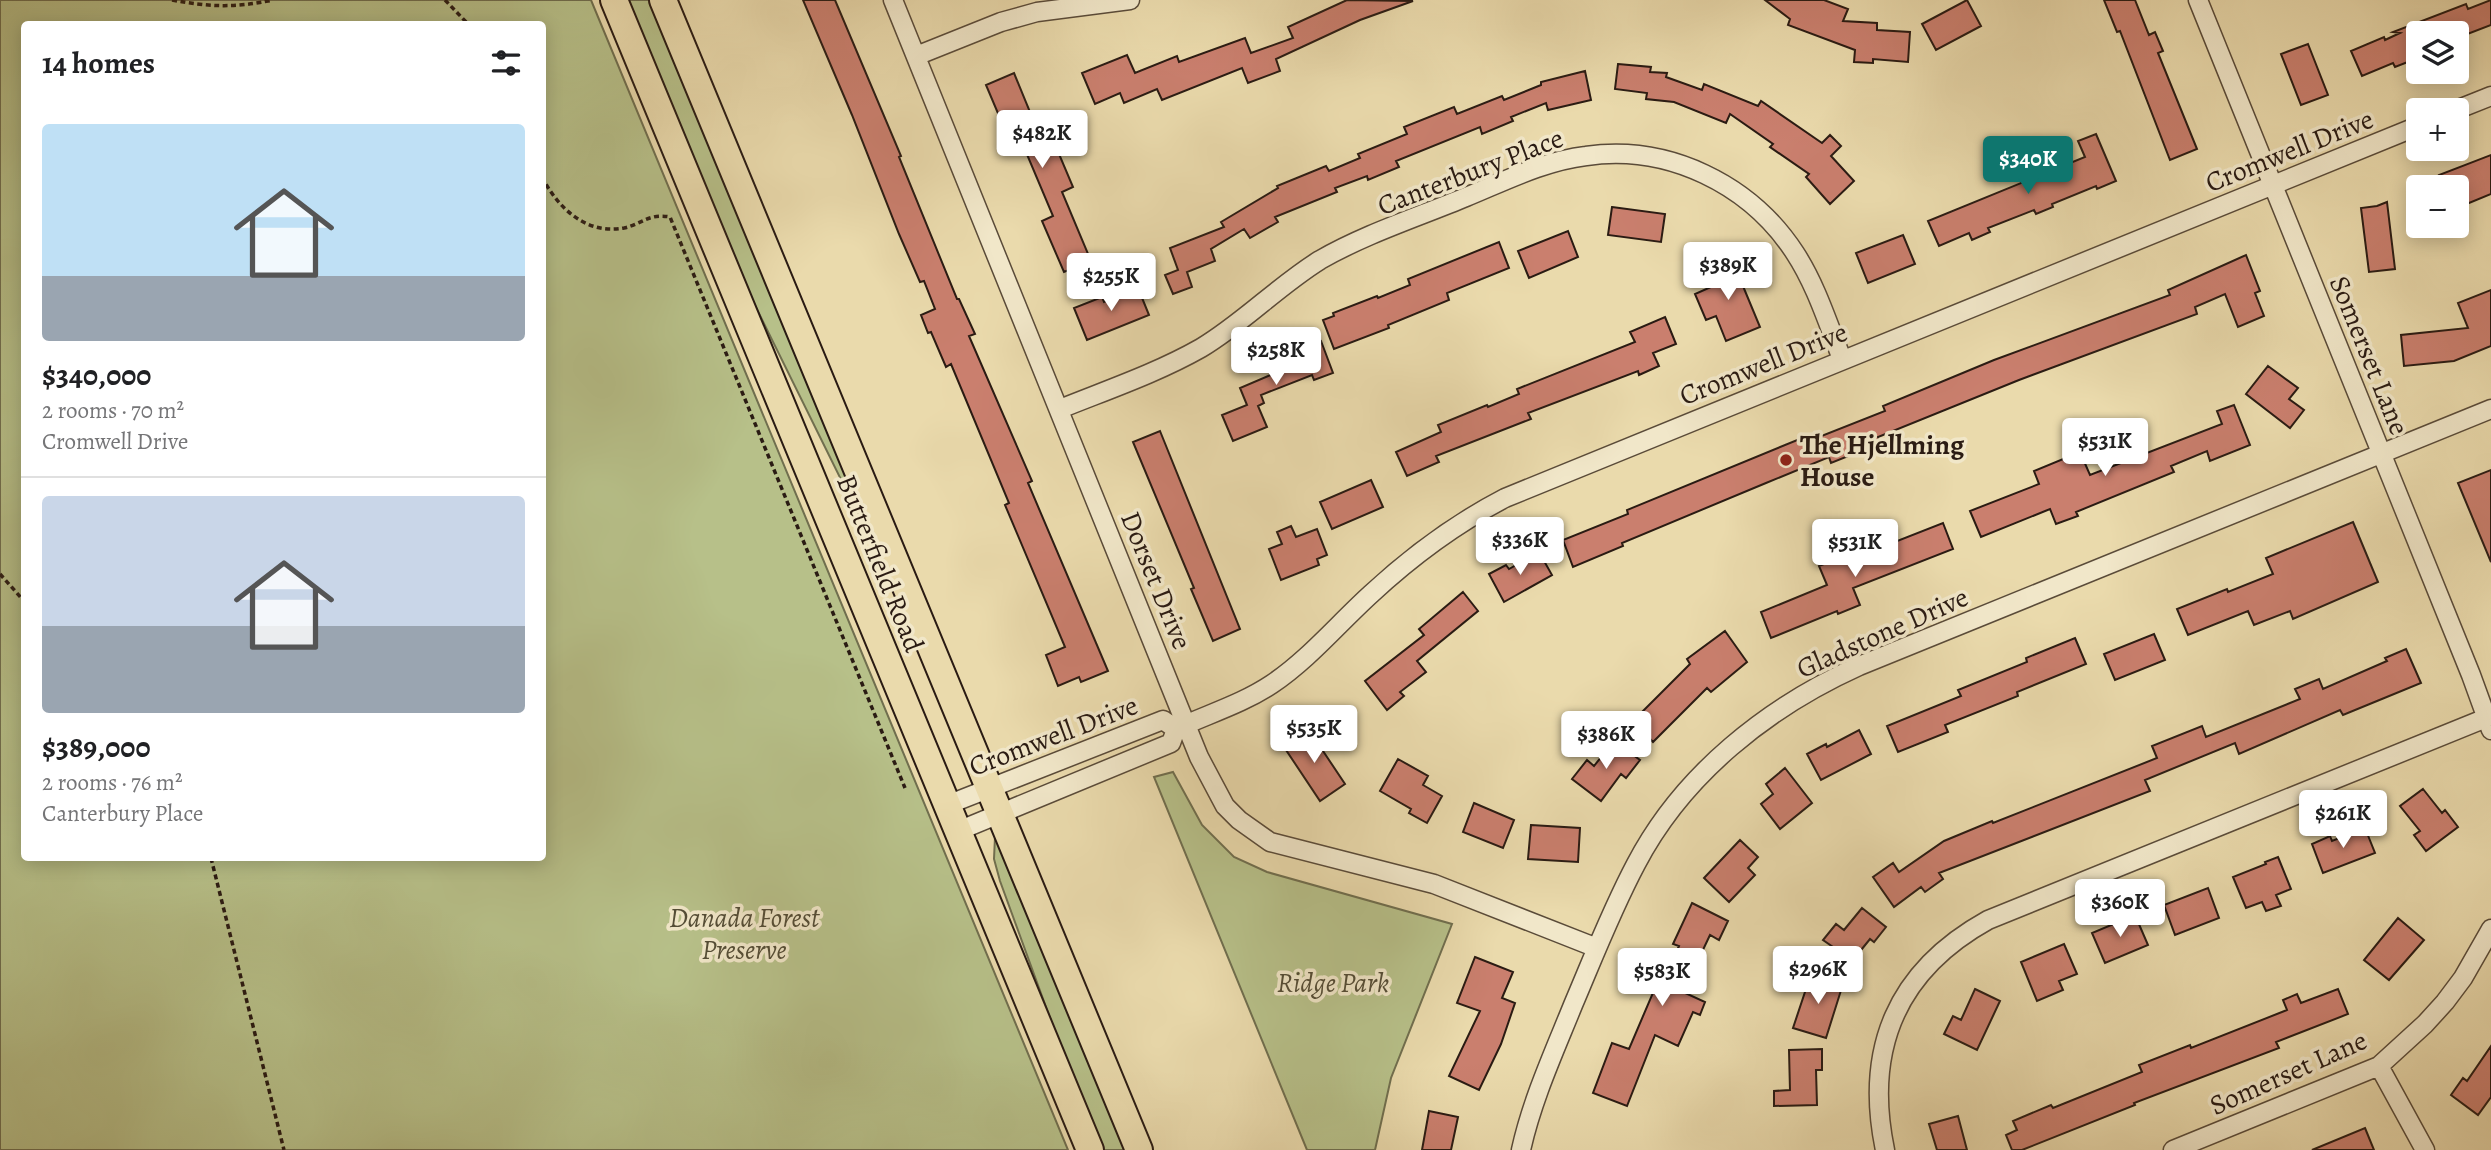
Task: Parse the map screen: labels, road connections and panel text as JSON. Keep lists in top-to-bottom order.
{
  "streets": {
    "main road": ["Butterfield Road"],
    "street": [
      "Cromwell Drive",
      "Canterbury Place",
      "Somerset Lane",
      "Dorset Drive",
      "Gladstone Drive"
    ]
  },
  "crossings": [
    ["Cromwell Drive", "Canterbury Place"],
    ["Cromwell Drive", "Somerset Lane"],
    ["Cromwell Drive", "Butterfield Road"],
    ["Cromwell Drive", "Dorset Drive"],
    ["Canterbury Place", "Dorset Drive"],
    ["Somerset Lane", "Gladstone Drive"],
    ["Dorset Drive", "Gladstone Drive"]
  ],
  "parks": ["Danada Forest Preserve", "Ridge Park"],
  "places": ["The Hjellming House"],
  "page": {
    "map_buttons": ["+", "−"],
    "heading": "14 homes",
    "list": [
      {
        "name": "$340,000",
        "note": "2 rooms · 70 m² · Cromwell Drive"
      },
      {
        "name": "$389,000",
        "note": "2 rooms · 76 m² · Canterbury Place"
      }
    ],
    "price": [
      "$482K",
      "$340K",
      "$389K",
      "$255K",
      "$258K",
      "$531K",
      "$336K",
      "$531K",
      "$535K",
      "$386K",
      "$261K",
      "$360K",
      "$296K",
      "$583K"
    ]
  }
}
